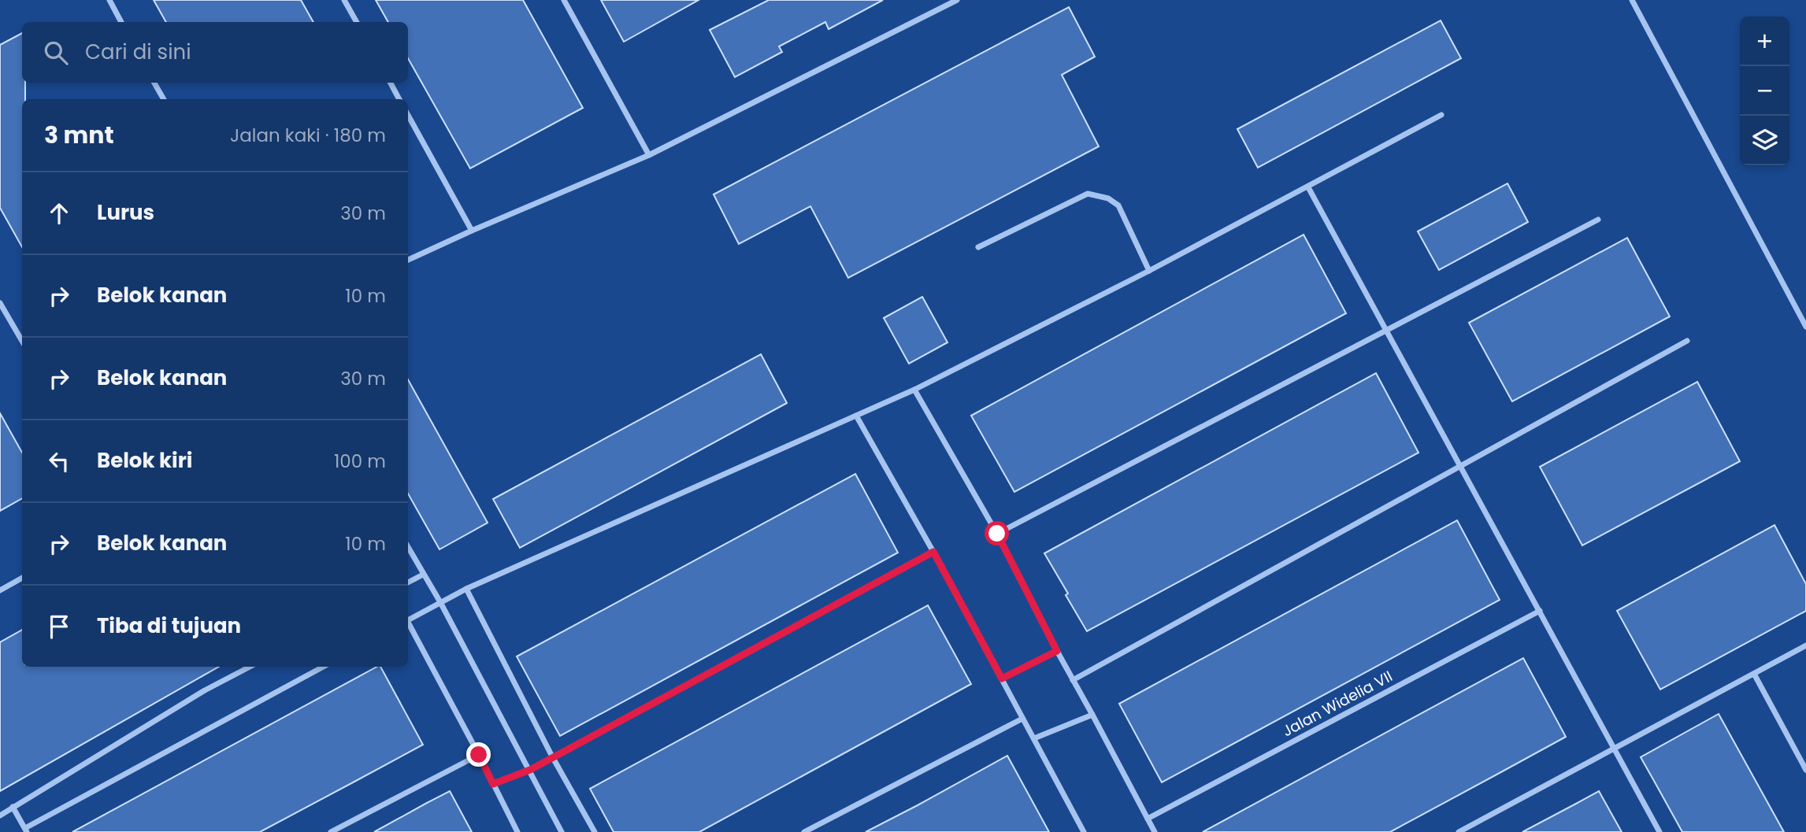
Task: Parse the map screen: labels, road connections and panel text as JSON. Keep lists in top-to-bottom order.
{
  "streets": {
    "street": ["Jalan Widelia VII"]
  },
  "page": {
    "map_buttons": ["+", "−"],
    "search": "Cari di sini",
    "heading": ["3 mnt", "Jalan kaki · 180 m"],
    "list": [
      ["Lurus", "30 m"],
      ["Belok kanan", "10 m"],
      ["Belok kanan", "30 m"],
      ["Belok kiri", "100 m"],
      ["Belok kanan", "10 m"],
      "Tiba di tujuan"
    ]
  }
}
